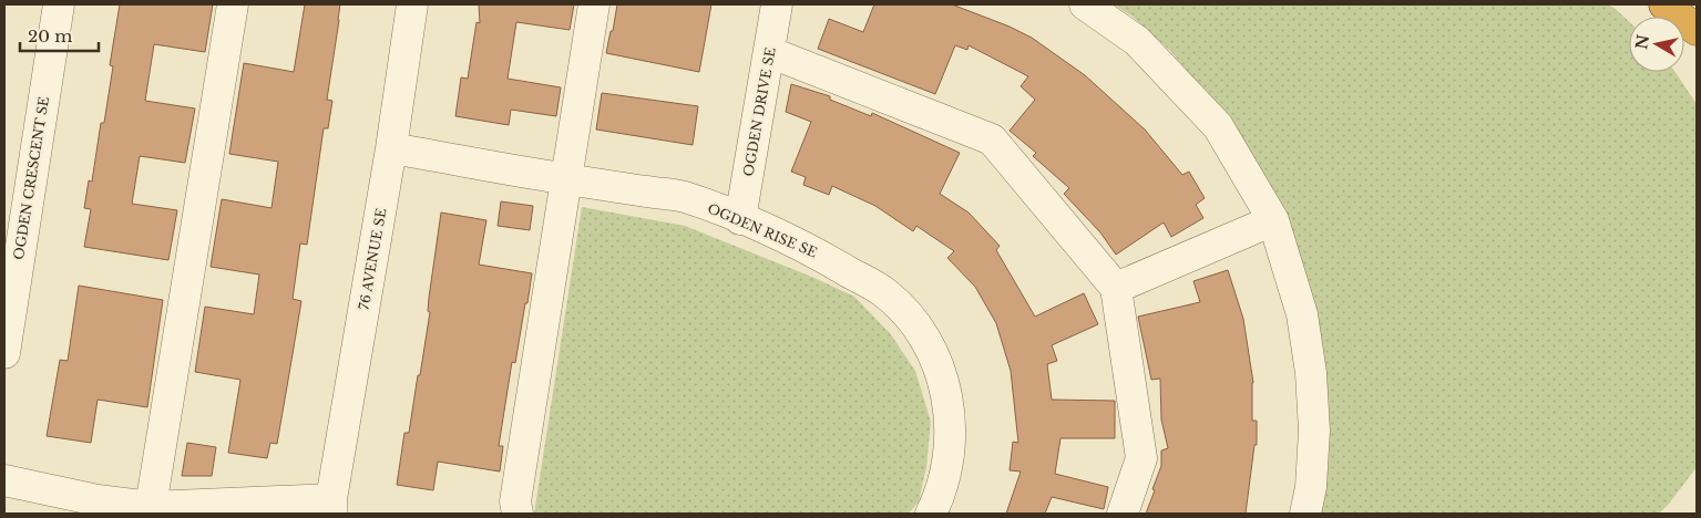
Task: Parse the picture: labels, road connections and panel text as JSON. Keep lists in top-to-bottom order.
{
  "streets": {
    "street": [
      "OGDEN DRIVE SE",
      "OGDEN CRESCENT SE",
      "OGDEN RISE SE",
      "76 AVENUE SE"
    ]
  },
  "crossings": [
    ["OGDEN DRIVE SE", "OGDEN RISE SE"],
    ["OGDEN RISE SE", "76 AVENUE SE"]
  ],
  "scale_bar": "20 m",
  "north": "left"
}
